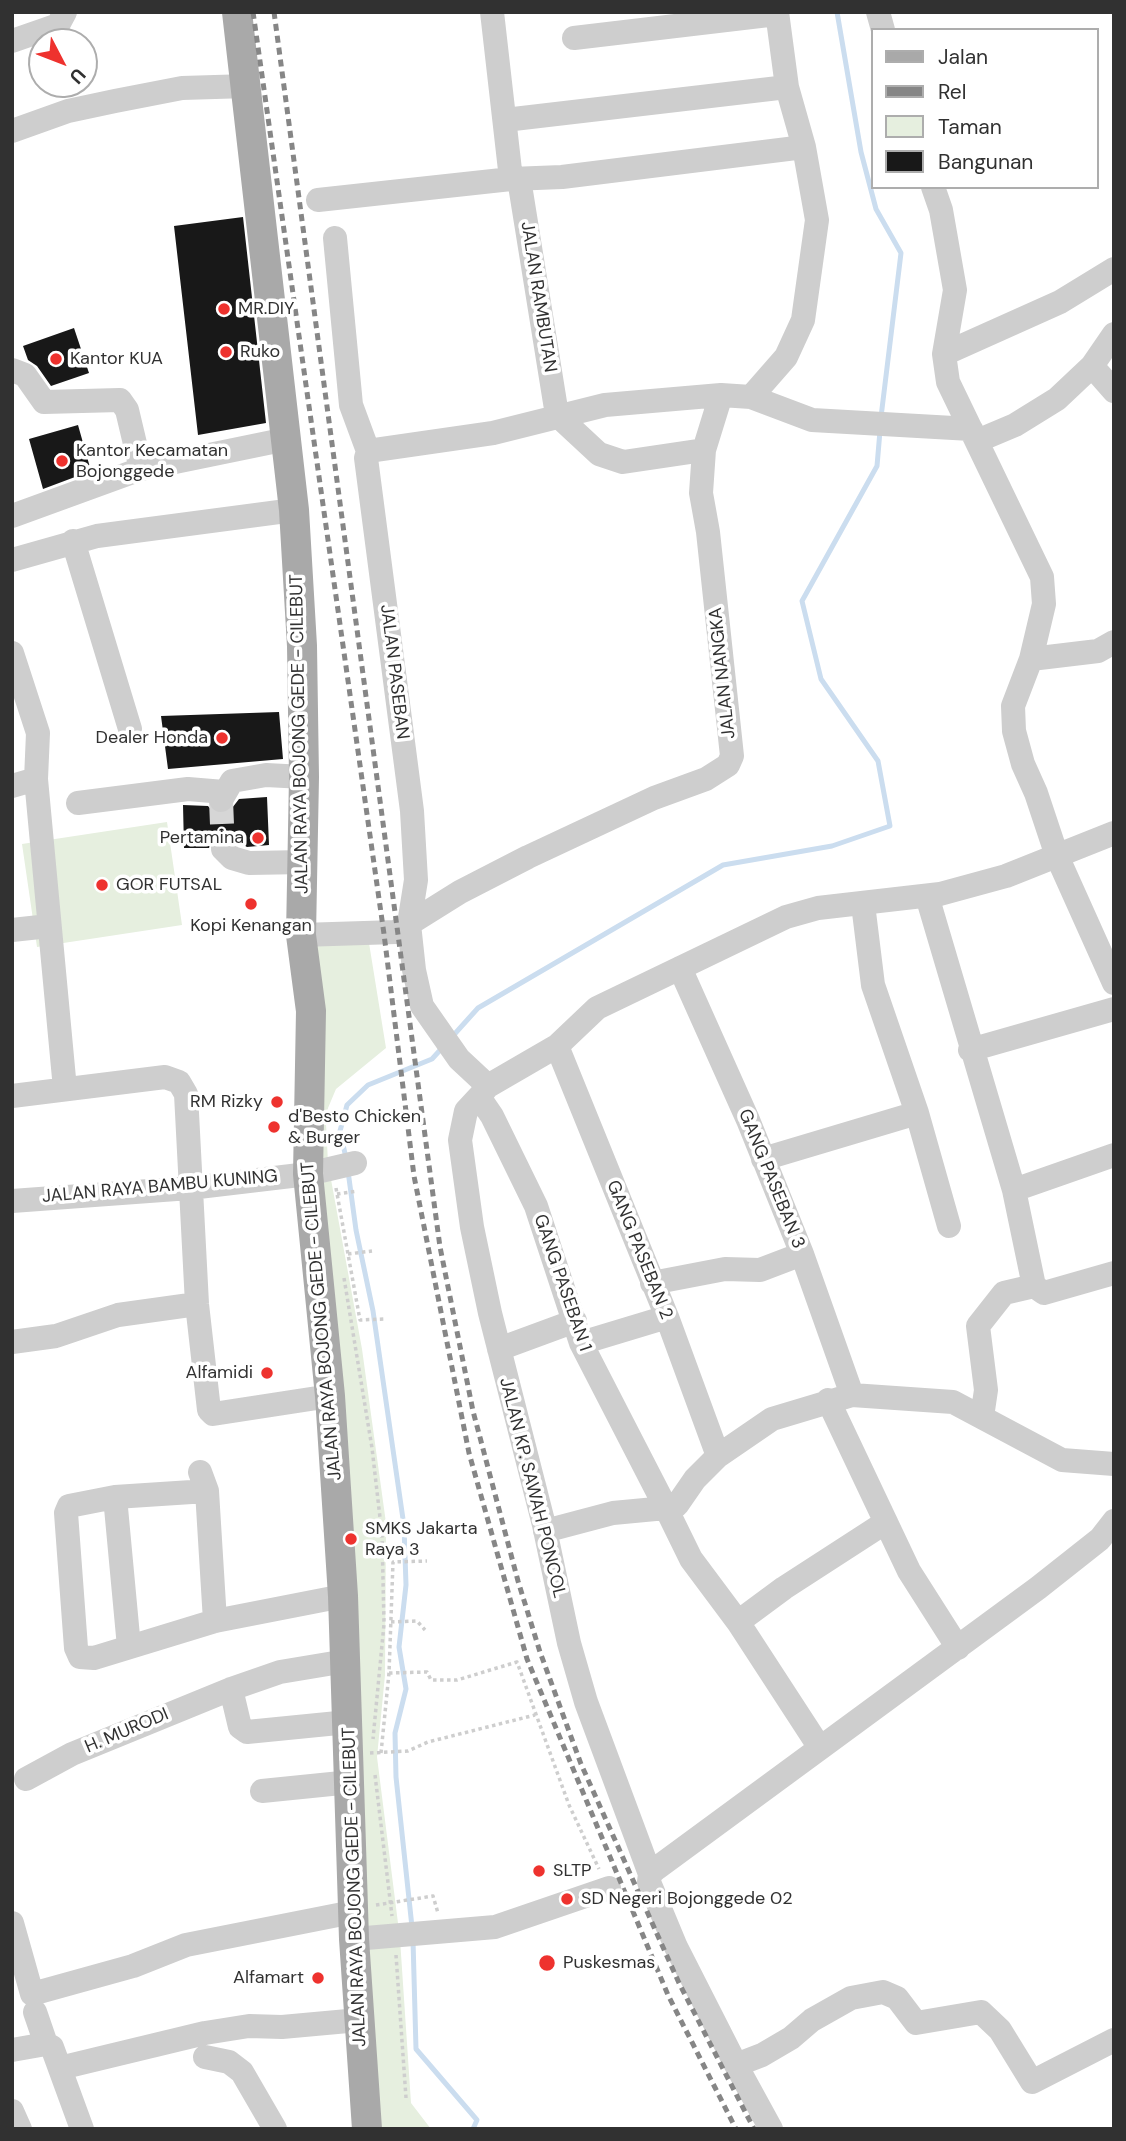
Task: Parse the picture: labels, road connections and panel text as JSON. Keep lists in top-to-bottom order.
{
  "streets": {
    "main road": ["JALAN RAYA BOJONG GEDE - CILEBUT"],
    "street": [
      "JALAN RAMBUTAN",
      "JALAN PASEBAN",
      "JALAN NANGKA",
      "GANG PASEBAN 3",
      "JALAN RAYA BAMBU KUNING",
      "GANG PASEBAN 2",
      "GANG PASEBAN 1",
      "JALAN KP. SAWAH PONCOL",
      "H. MURODI"
    ]
  },
  "crossings": [
    ["JALAN PASEBAN", "JALAN NANGKA"],
    ["JALAN PASEBAN", "GANG PASEBAN 1"],
    ["JALAN PASEBAN", "JALAN KP. SAWAH PONCOL"],
    ["JALAN RAYA BOJONG GEDE - CILEBUT", "JALAN RAYA BAMBU KUNING"],
    ["JALAN RAYA BOJONG GEDE - CILEBUT", "H. MURODI"],
    ["GANG PASEBAN 1", "JALAN KP. SAWAH PONCOL"]
  ],
  "places": [
    "MR.DIY",
    "Ruko",
    "Kantor KUA",
    "Kantor Kecamatan Bojonggede",
    "Dealer Honda",
    "Pertamina",
    "GOR FUTSAL",
    "Kopi Kenangan",
    "RM Rizky",
    "d'Besto Chicken & Burger",
    "Alfamidi",
    "SMKS Jakarta Raya 3",
    "SLTP",
    "SD Negeri Bojonggede 02",
    "Puskesmas",
    "Alfamart"
  ],
  "legend": [
    "Jalan",
    "Rel",
    "Taman",
    "Bangunan"
  ],
  "north": "bottom right"
}
